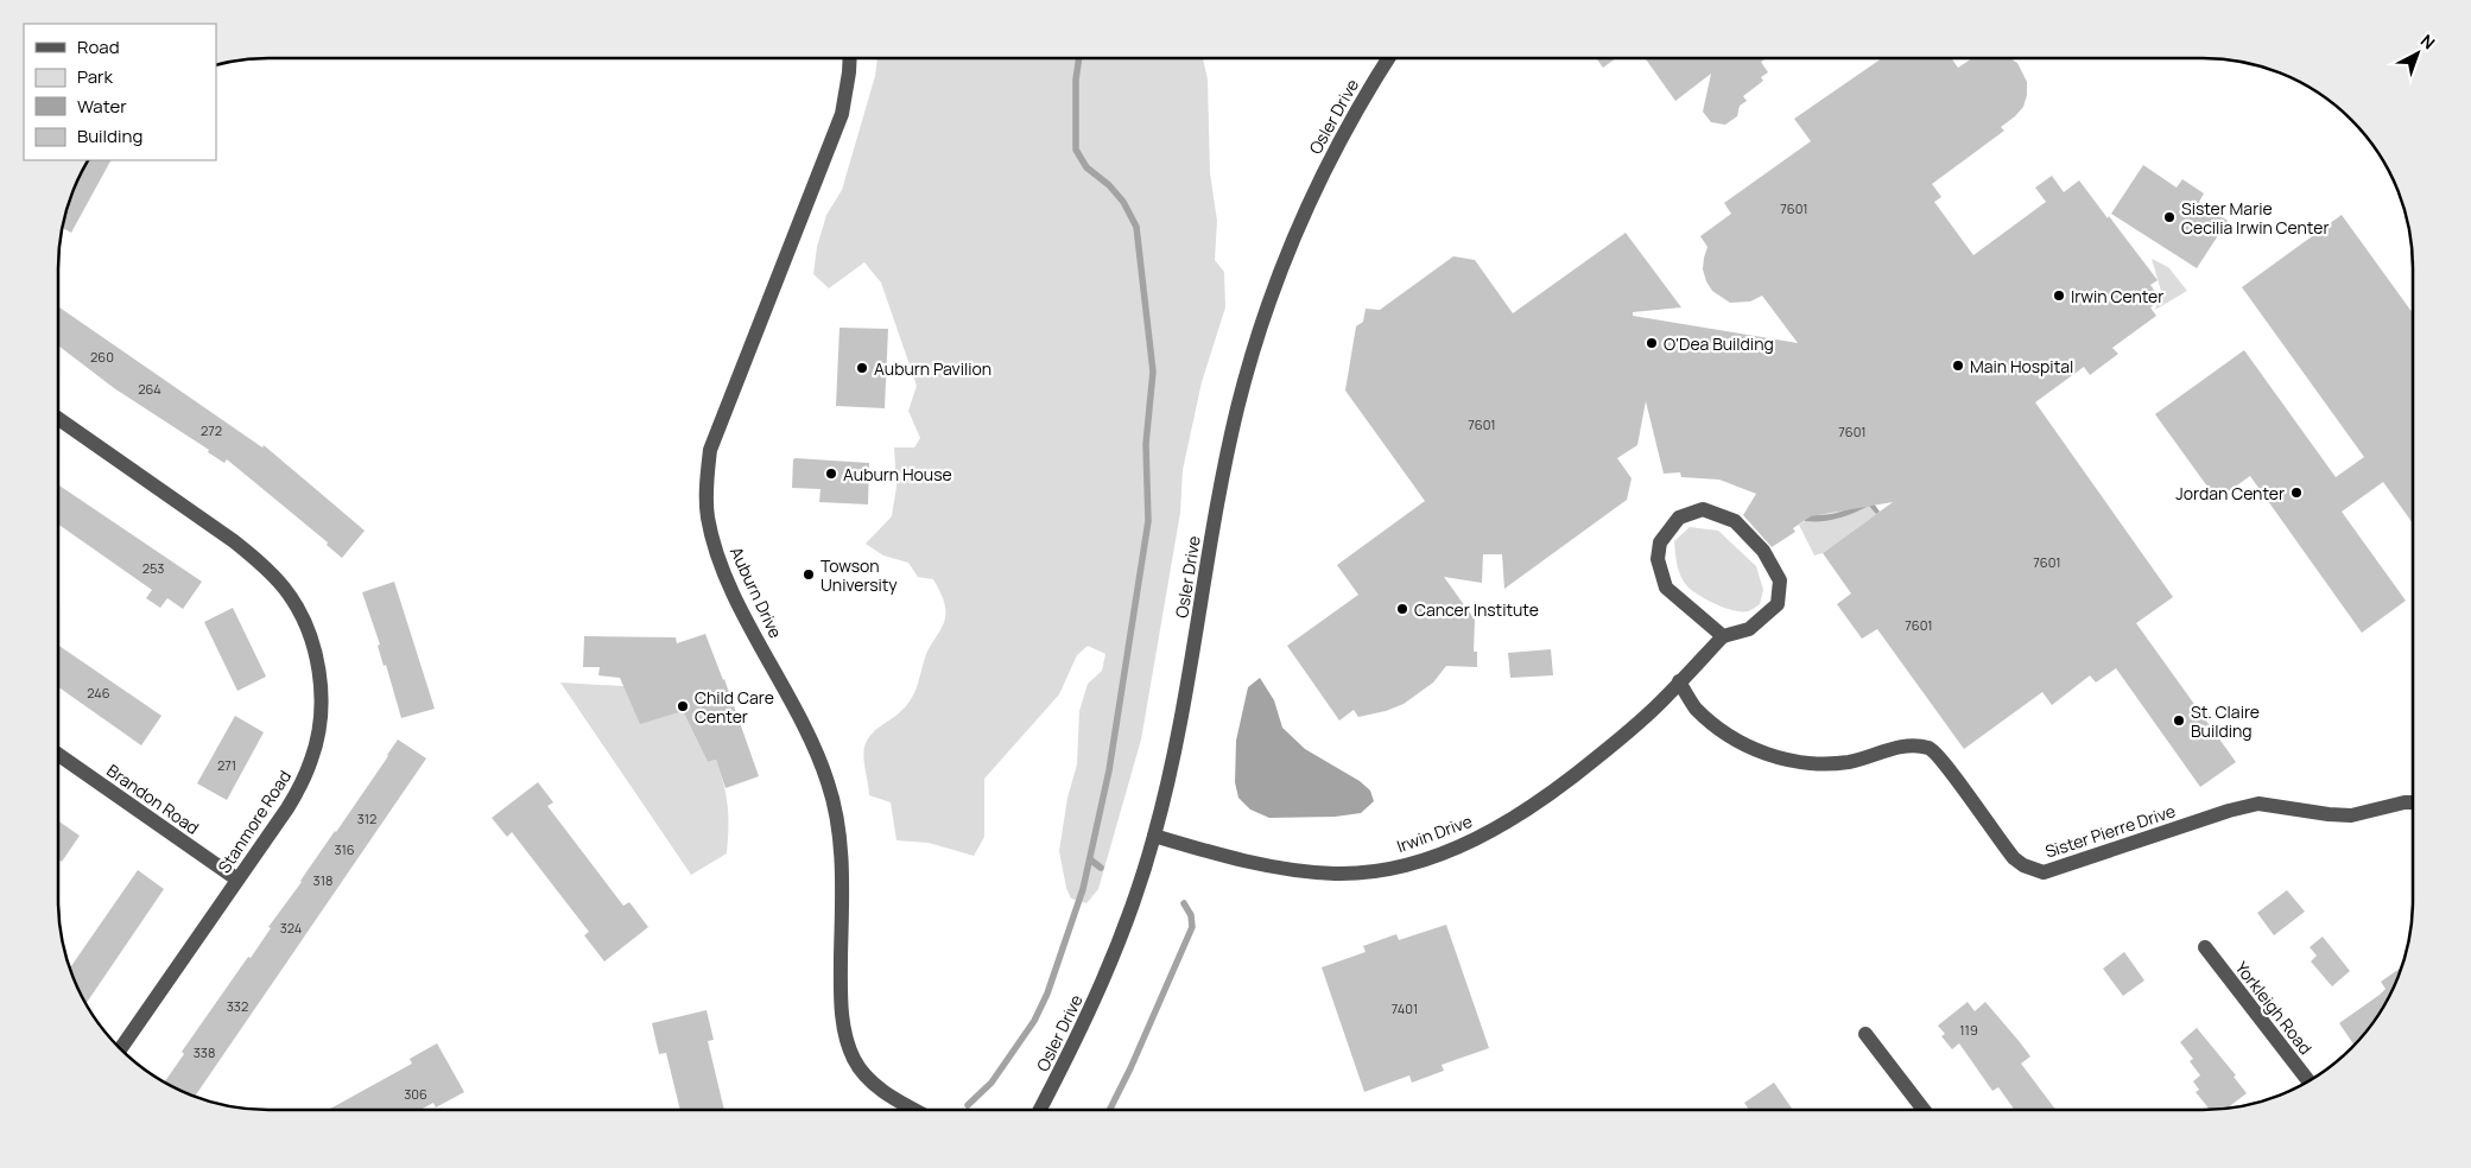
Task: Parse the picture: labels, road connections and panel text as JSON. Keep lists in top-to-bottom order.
{
  "streets": {
    "street": [
      "Osler Drive",
      "Auburn Drive",
      "Brandon Road",
      "Stanmore Road",
      "Sister Pierre Drive",
      "Irwin Drive",
      "Yorkleigh Road"
    ]
  },
  "crossings": [
    ["Osler Drive", "Irwin Drive"],
    ["Brandon Road", "Stanmore Road"],
    ["Sister Pierre Drive", "Irwin Drive"]
  ],
  "places": [
    "Sister Marie Cecilia Irwin Center",
    "Irwin Center",
    "O'Dea Building",
    "Main Hospital",
    "Auburn Pavilion",
    "Auburn House",
    "Jordan Center",
    "Towson University",
    "Cancer Institute",
    "Child Care Center",
    "St. Claire Building"
  ],
  "house_numbers": [
    "7601",
    "260",
    "264",
    "7601",
    "272",
    "7601",
    "7601",
    "253",
    "7601",
    "246",
    "271",
    "312",
    "316",
    "318",
    "324",
    "332",
    "7401",
    "119",
    "338",
    "306"
  ],
  "legend": [
    "Road",
    "Park",
    "Water",
    "Building"
  ],
  "north": "top right"
}
